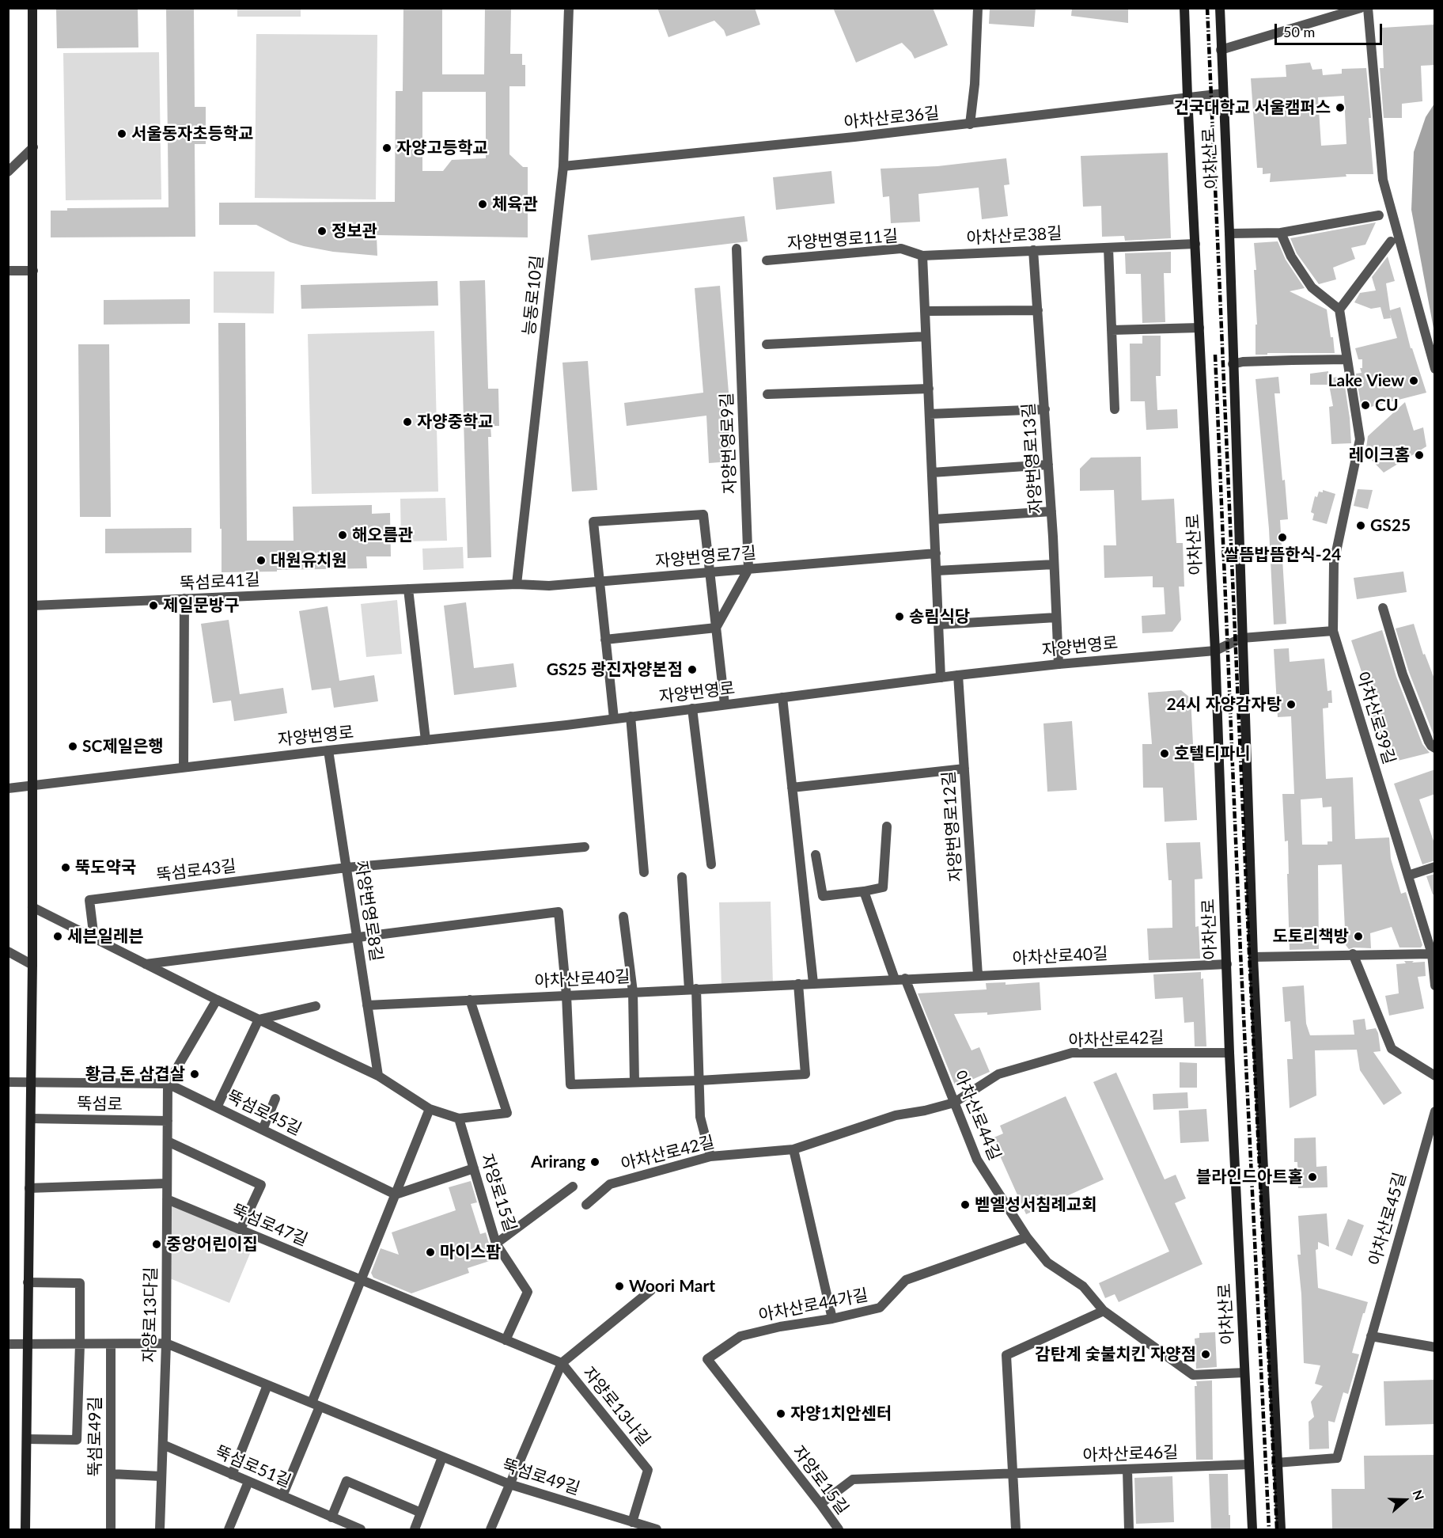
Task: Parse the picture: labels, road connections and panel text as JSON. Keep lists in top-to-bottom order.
{
  "streets": {
    "main road": ["아차산로"],
    "street": [
      "아차산로36길",
      "아차산로38길",
      "자양번영로11길",
      "능동로10길",
      "자양번영로9길",
      "자양번영로13길",
      "자양번영로7길",
      "뚝섬로41길",
      "자양번영로",
      "아차산로39길",
      "자양번영로12길",
      "뚝섬로43길",
      "자양번영로8길",
      "아차산로40길",
      "아차산로42길",
      "뚝섬로",
      "뚝섬로45길",
      "아차산로44길",
      "자양로15길",
      "아차산로45길",
      "뚝섬로47길",
      "아차산로44가길",
      "자양로13다길",
      "자양로13나길",
      "뚝섬로49길",
      "아차산로46길",
      "뚝섬로51길"
    ]
  },
  "crossings": [
    ["아차산로36길", "아차산로"],
    ["아차산로36길", "능동로10길"],
    ["아차산로", "아차산로38길"],
    ["아차산로", "자양번영로"],
    ["아차산로", "아차산로40길"],
    ["아차산로", "아차산로42길"],
    ["아차산로", "아차산로44길"],
    ["아차산로", "아차산로45길"],
    ["아차산로", "아차산로46길"],
    ["아차산로38길", "자양번영로11길"],
    ["아차산로38길", "자양번영로13길"],
    ["능동로10길", "자양번영로7길"],
    ["능동로10길", "뚝섬로41길"],
    ["자양번영로9길", "자양번영로7길"],
    ["자양번영로13길", "자양번영로"],
    ["자양번영로7길", "뚝섬로41길"],
    ["자양번영로", "자양번영로12길"],
    ["자양번영로", "자양번영로8길"],
    ["자양번영로12길", "아차산로40길"],
    ["뚝섬로43길", "자양번영로8길"],
    ["자양번영로8길", "아차산로40길"],
    ["아차산로40길", "아차산로44길"],
    ["아차산로42길", "아차산로44길"],
    ["뚝섬로", "자양로13다길"],
    ["뚝섬로45길", "자양로13다길"],
    ["아차산로44길", "아차산로44가길"],
    ["자양로15길", "아차산로44가길"],
    ["자양로15길", "아차산로46길"],
    ["뚝섬로47길", "자양로13다길"],
    ["뚝섬로47길", "자양로13나길"],
    ["자양로13다길", "뚝섬로49길"],
    ["자양로13다길", "뚝섬로51길"],
    ["자양로13나길", "뚝섬로49길"]
  ],
  "places": [
    "건국대학교 서울캠퍼스",
    "서울동자초등학교",
    "자양고등학교",
    "체육관",
    "정보관",
    "Lake View",
    "CU",
    "자양중학교",
    "레이크홈",
    "GS25",
    "해오름관",
    "쌀뜸밥뜸한식-24",
    "대원유치원",
    "제일문방구",
    "송림식당",
    "GS25 광진자양본점",
    "24시 자양감자탕",
    "SC제일은행",
    "호텔티파니",
    "뚝도약국",
    "세븐일레븐",
    "도토리책방",
    "황금 돈 삼겹살",
    "Arirang",
    "블라인드아트홀",
    "벧엘성서침례교회",
    "중앙어린이집",
    "마이스팜",
    "Woori Mart",
    "감탄계 숯불치킨 자양점",
    "자양1치안센터"
  ],
  "scale_bar": "50 m",
  "north": "right"
}
